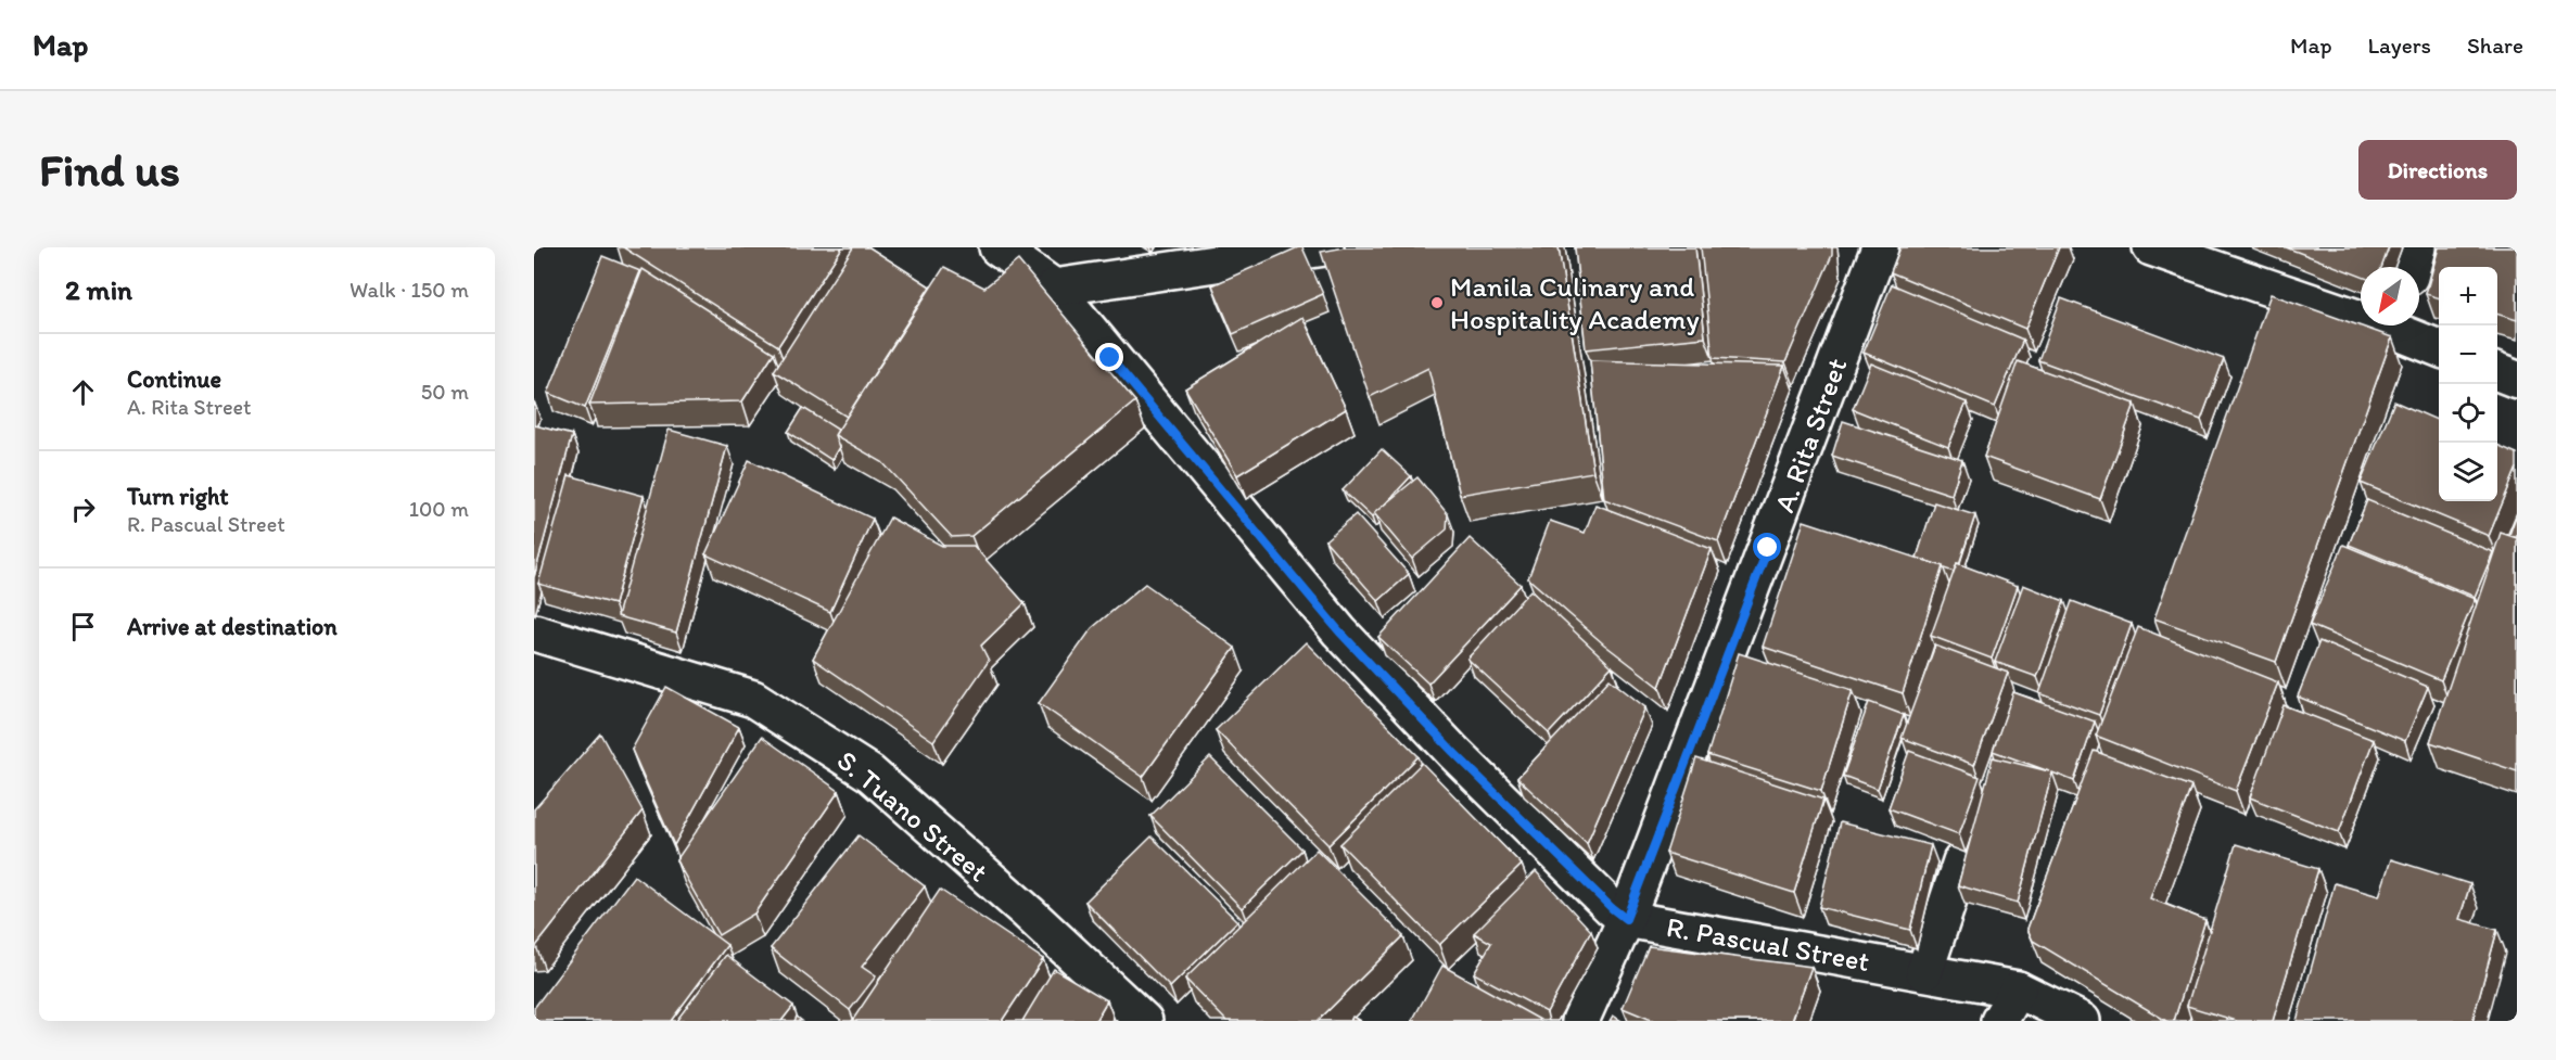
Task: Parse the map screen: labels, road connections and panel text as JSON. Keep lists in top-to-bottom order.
{
  "streets": {
    "street": ["A. Rita Street", "S. Tuano Street", "R. Pascual Street"]
  },
  "crossings": [
    ["A. Rita Street", "R. Pascual Street"]
  ],
  "places": ["Manila Culinary and Hospitality Academy"],
  "north": "bottom left",
  "page": {
    "header": "Map",
    "nav": ["Map", "Layers", "Share"],
    "buttons": "Directions",
    "title": "Find us",
    "heading": ["2 min", "Walk · 150 m"],
    "map_buttons": ["+", "−"],
    "list": [
      ["Continue", "A. Rita Street", "50 m"],
      ["Turn right", "R. Pascual Street", "100 m"],
      "Arrive at destination"
    ]
  }
}
